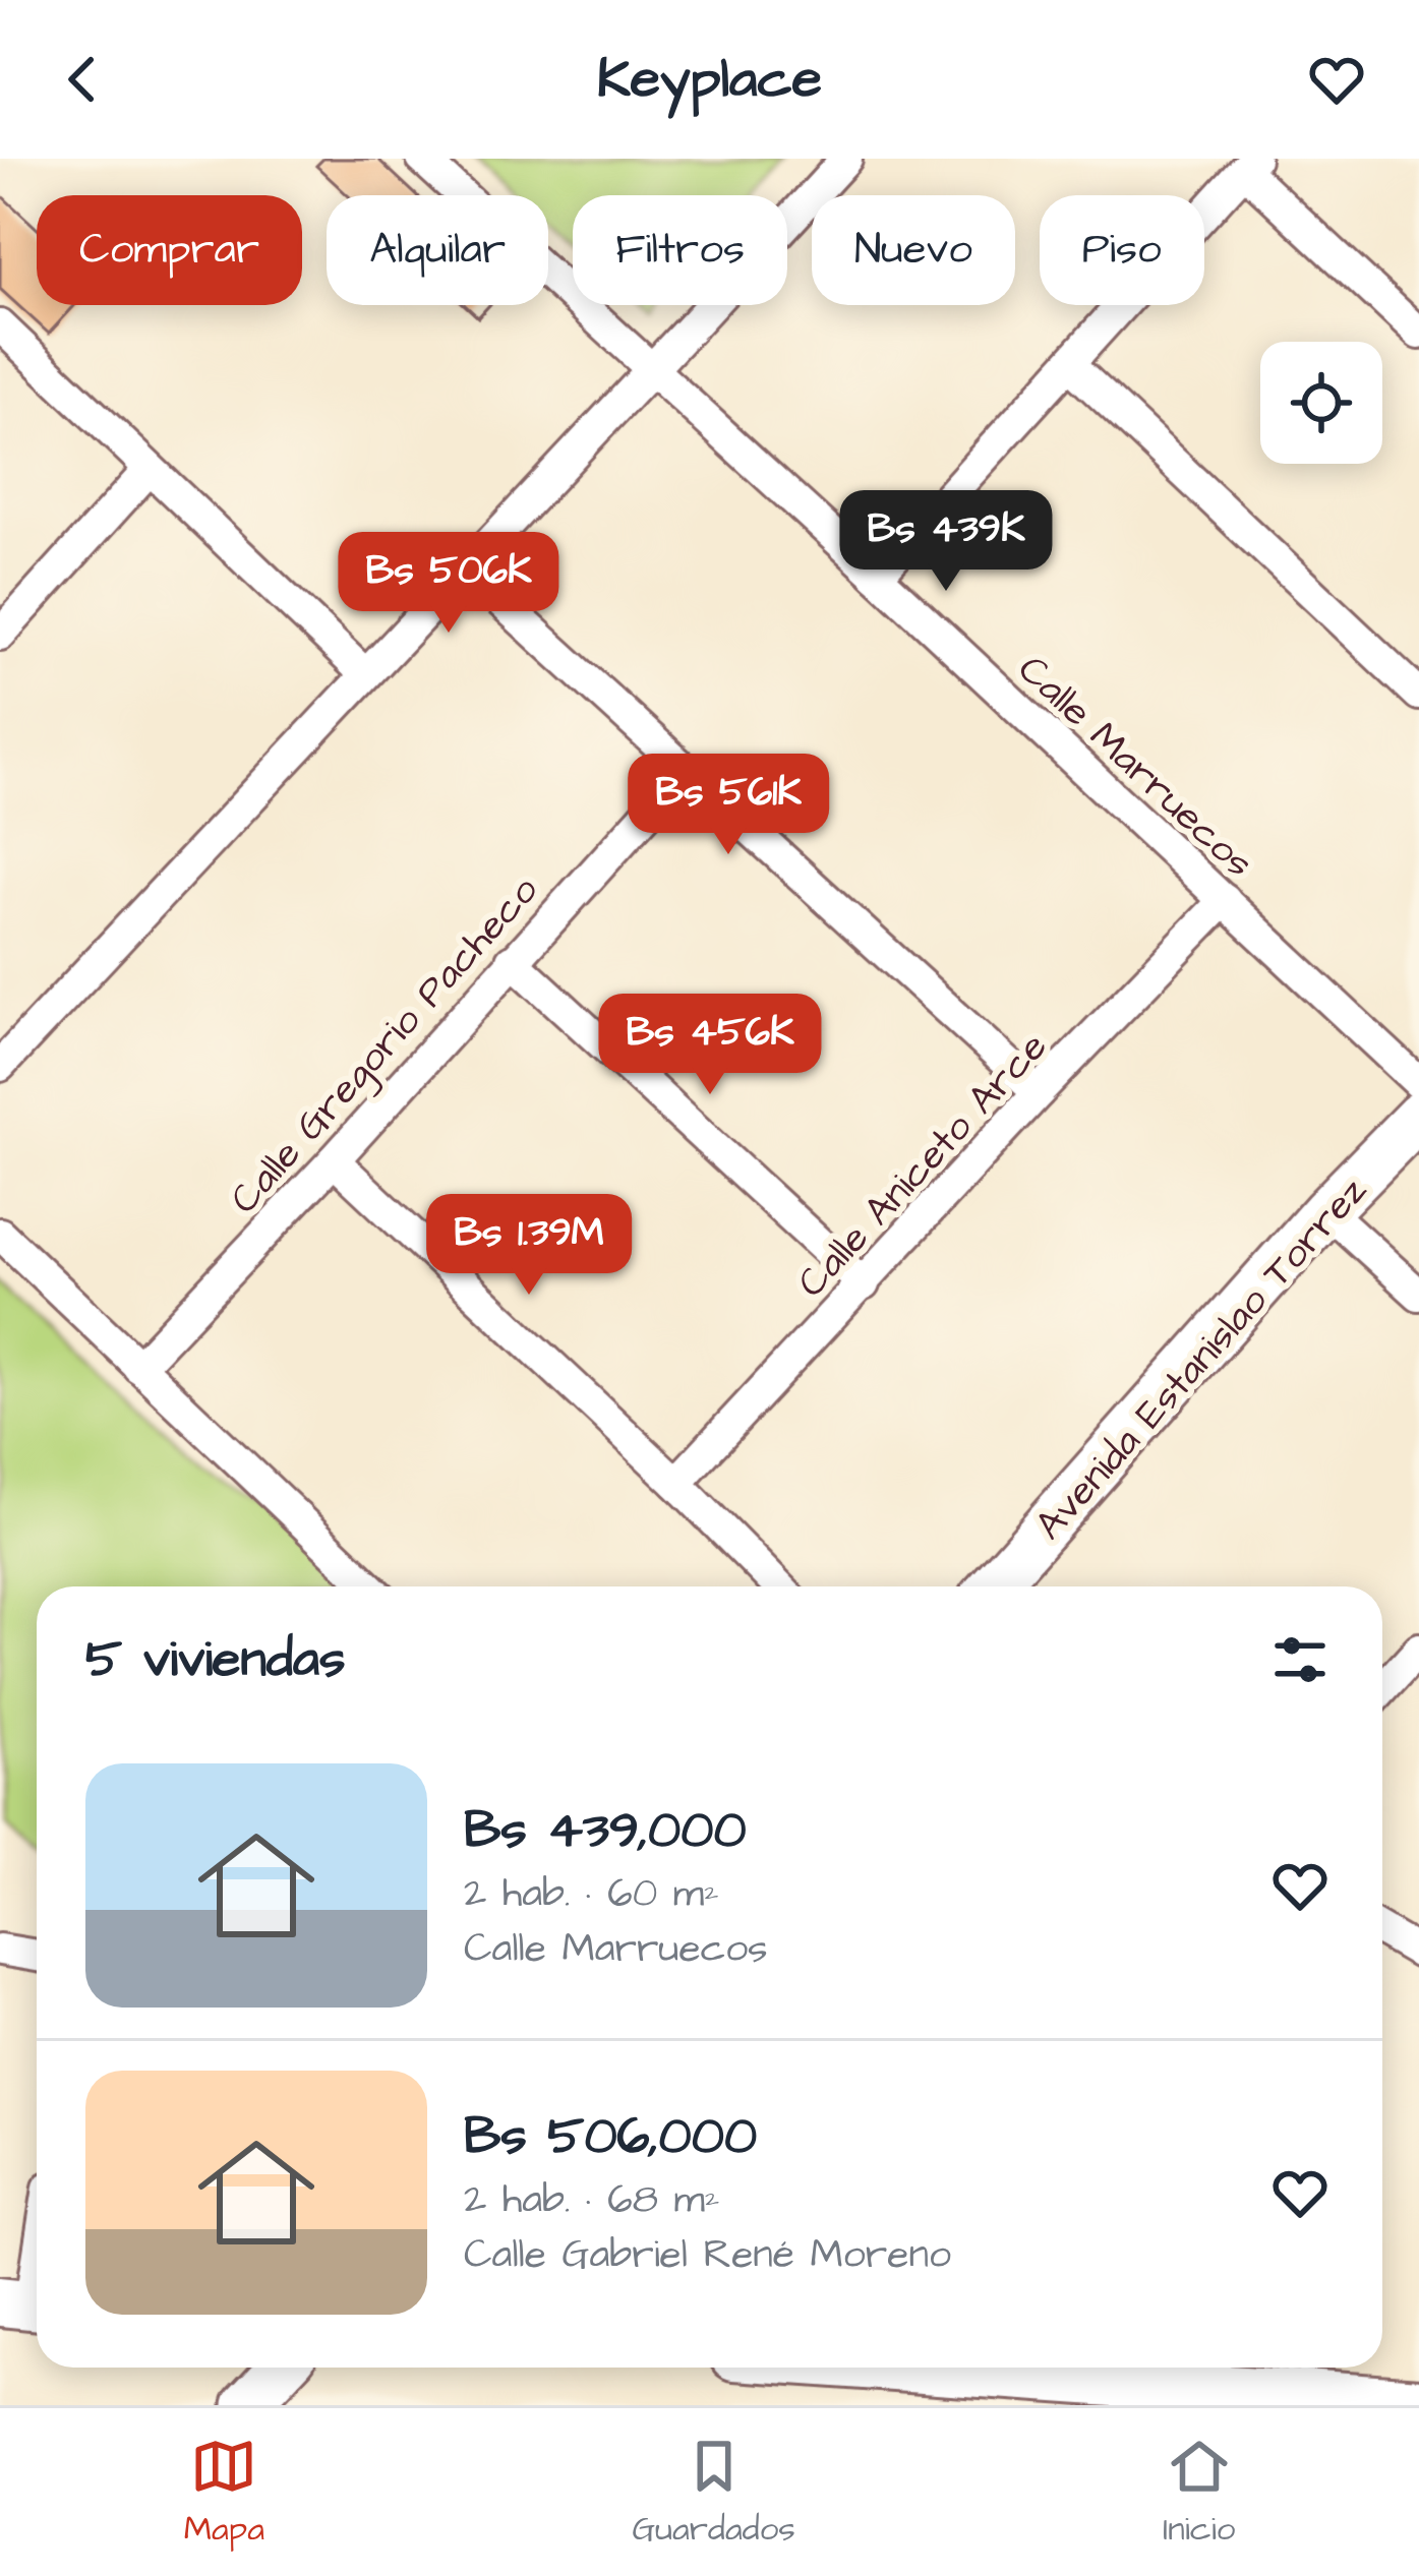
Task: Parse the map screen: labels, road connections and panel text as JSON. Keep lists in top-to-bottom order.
{
  "streets": {
    "street": [
      "Calle Marruecos",
      "Calle Gregorio Pacheco",
      "Calle Aniceto Arce",
      "Avenida Estanislao Torrez"
    ]
  },
  "crossings": [
    ["Calle Marruecos", "Calle Aniceto Arce"]
  ],
  "page": {
    "header": "Keyplace",
    "chip": [
      "Comprar",
      "Alquilar",
      "Filtros",
      "Nuevo",
      "Piso"
    ],
    "price": [
      "Bs 439K",
      "Bs 506K",
      "Bs 561K",
      "Bs 456K",
      "Bs 1.39M"
    ],
    "heading": "5 viviendas",
    "list": [
      {
        "name": "Bs 439,000",
        "note": "2 hab. · 60 m² · Calle Marruecos"
      },
      {
        "name": "Bs 506,000",
        "note": "2 hab. · 68 m² · Calle Gabriel René Moreno"
      }
    ],
    "tabs": ["Mapa", "Guardados", "Inicio"]
  }
}
